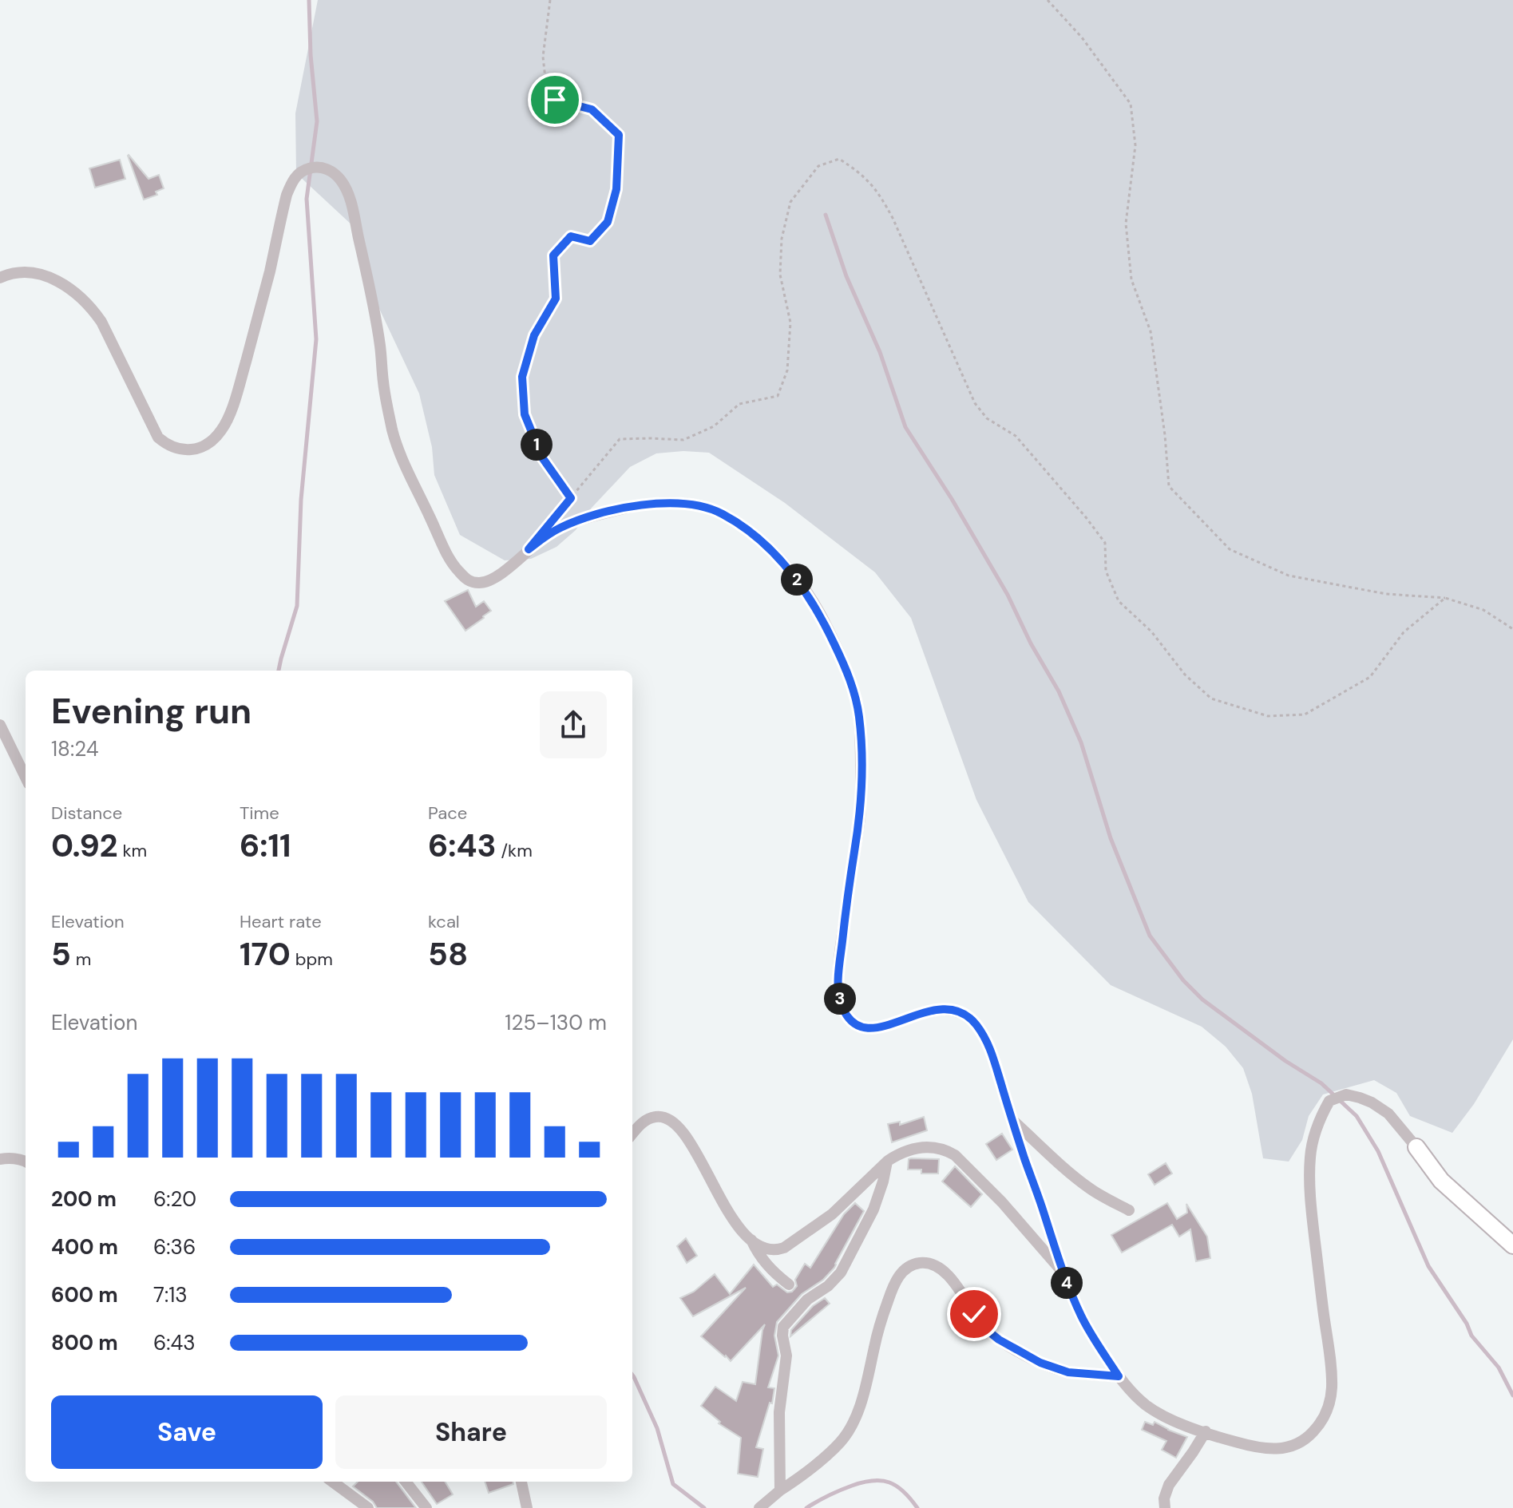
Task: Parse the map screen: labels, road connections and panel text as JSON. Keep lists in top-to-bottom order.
{
  "page": {
    "pins": [
      "1",
      "2",
      "3",
      "4"
    ],
    "heading": ["Evening run", "18:24"],
    "stats": [
      ["Distance", "0.92 km"],
      ["Time", "6:11"],
      ["Pace", "6:43 /km"],
      ["Elevation", "5 m"],
      ["Heart rate", "170 bpm"],
      ["kcal", "58"]
    ],
    "chart": ["Elevation", "125–130 m"],
    "list": [
      {
        "name": "200 m",
        "note": "6:20"
      },
      {
        "name": "400 m",
        "note": "6:36"
      },
      {
        "name": "600 m",
        "note": "7:13"
      },
      {
        "name": "800 m",
        "note": "6:43"
      }
    ],
    "buttons": ["Save", "Share"]
  }
}
